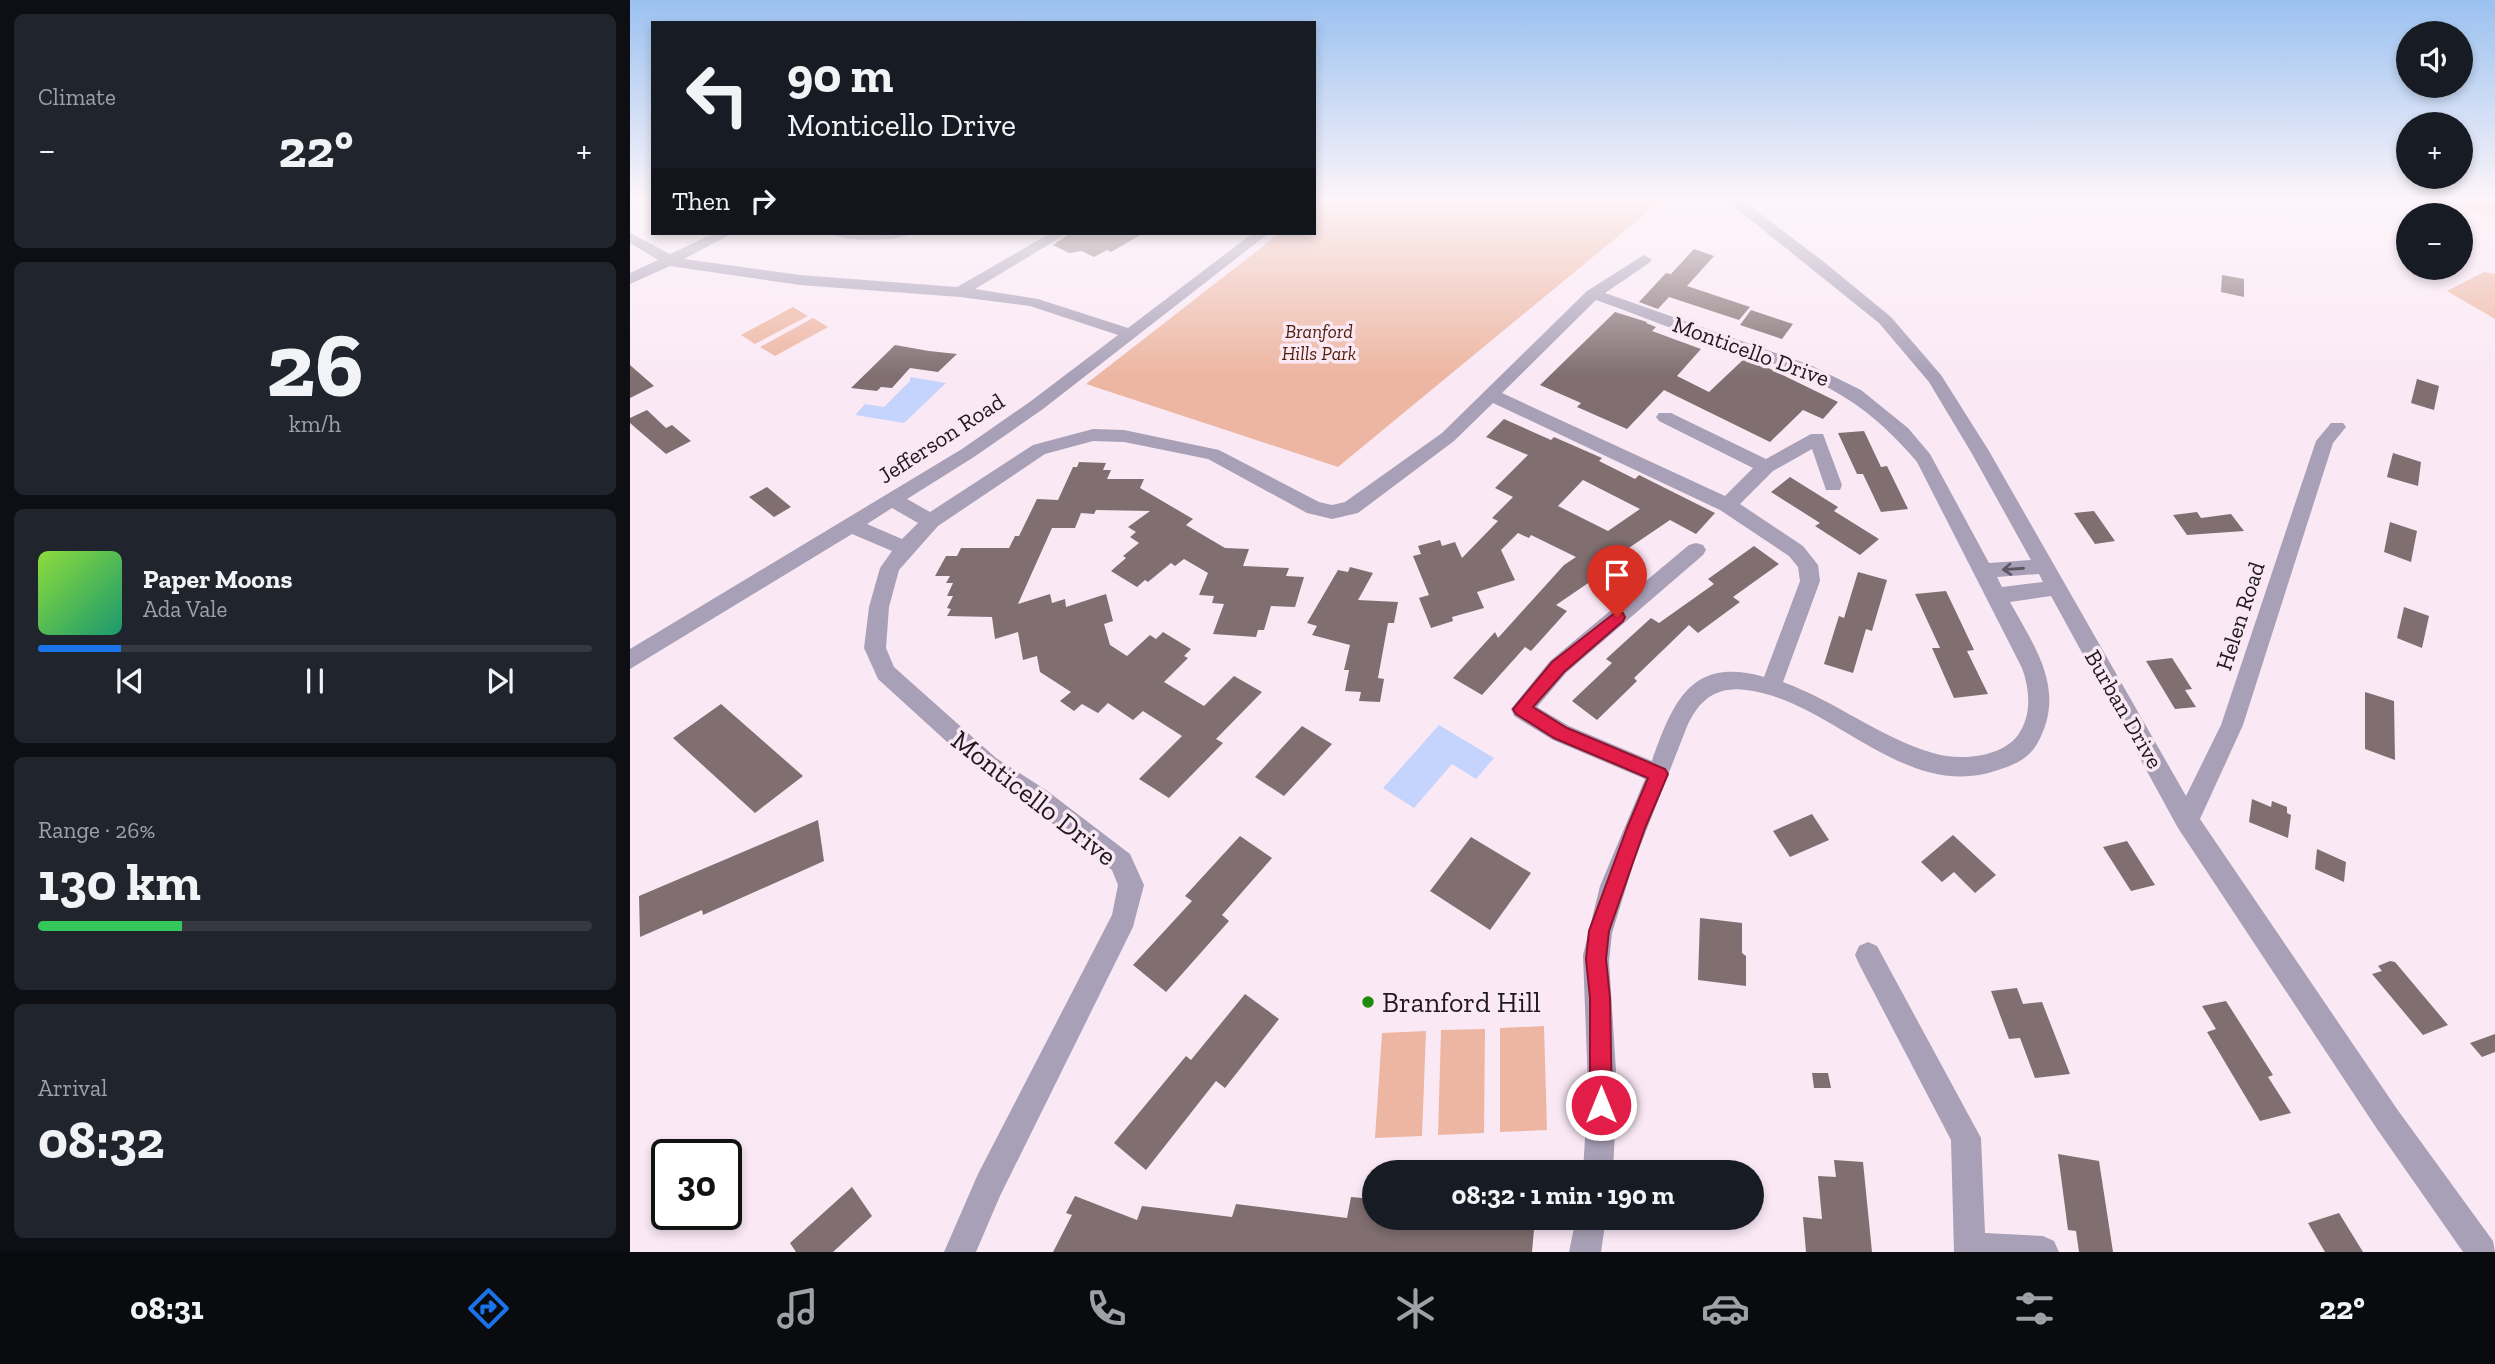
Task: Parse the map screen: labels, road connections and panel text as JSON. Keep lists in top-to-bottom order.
{
  "streets": {
    "street": [
      "Monticello Drive",
      "Jefferson Road",
      "Helen Road",
      "Burban Drive"
    ]
  },
  "crossings": [
    ["Helen Road", "Burban Drive"]
  ],
  "parks": ["Branford Hills Park"],
  "places": ["Branford Hill"],
  "page": {
    "tile": [
      "Climate",
      ["26", "km/h"],
      ["Range · 26%", "130 km"],
      ["Arrival", "08:32"]
    ],
    "map_buttons": ["+", "−"],
    "turn": ["90 m", "Monticello Drive"],
    "heat": ["−", "22°", "+"],
    "then": "Then",
    "song": ["Paper Moons", "Ada Vale"],
    "limit": "30",
    "trip": "08:32 · 1 min · 190 m",
    "tabs": ["08:31", "22°"]
  }
}
